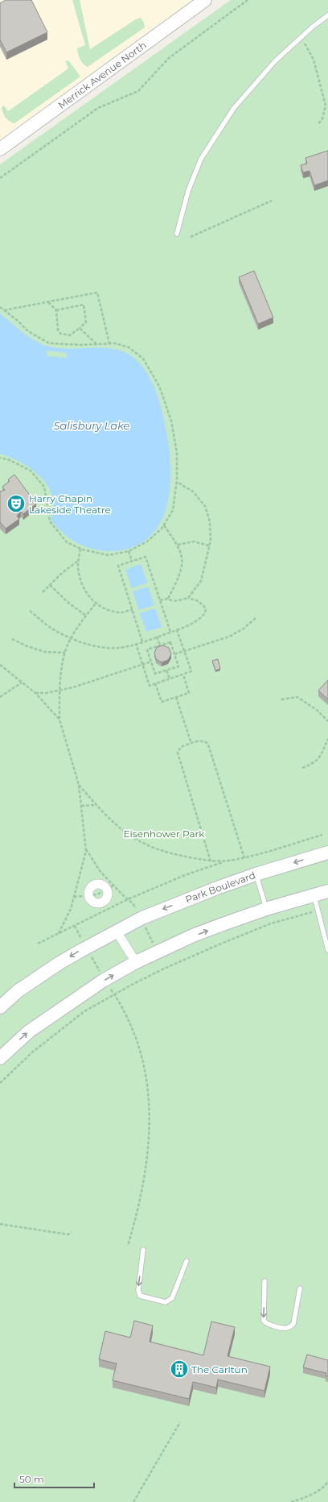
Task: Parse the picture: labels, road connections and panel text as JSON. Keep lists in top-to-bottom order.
{
  "streets": {
    "street": ["Merrick Avenue North", "Park Boulevard"]
  },
  "water": ["Salisbury Lake"],
  "parks": ["Eisenhower Park"],
  "places": {
    "theatre": ["Harry Chapin Lakeside Theatre"],
    "building": ["The Carltun"]
  },
  "scale_bar": "50 m"
}
